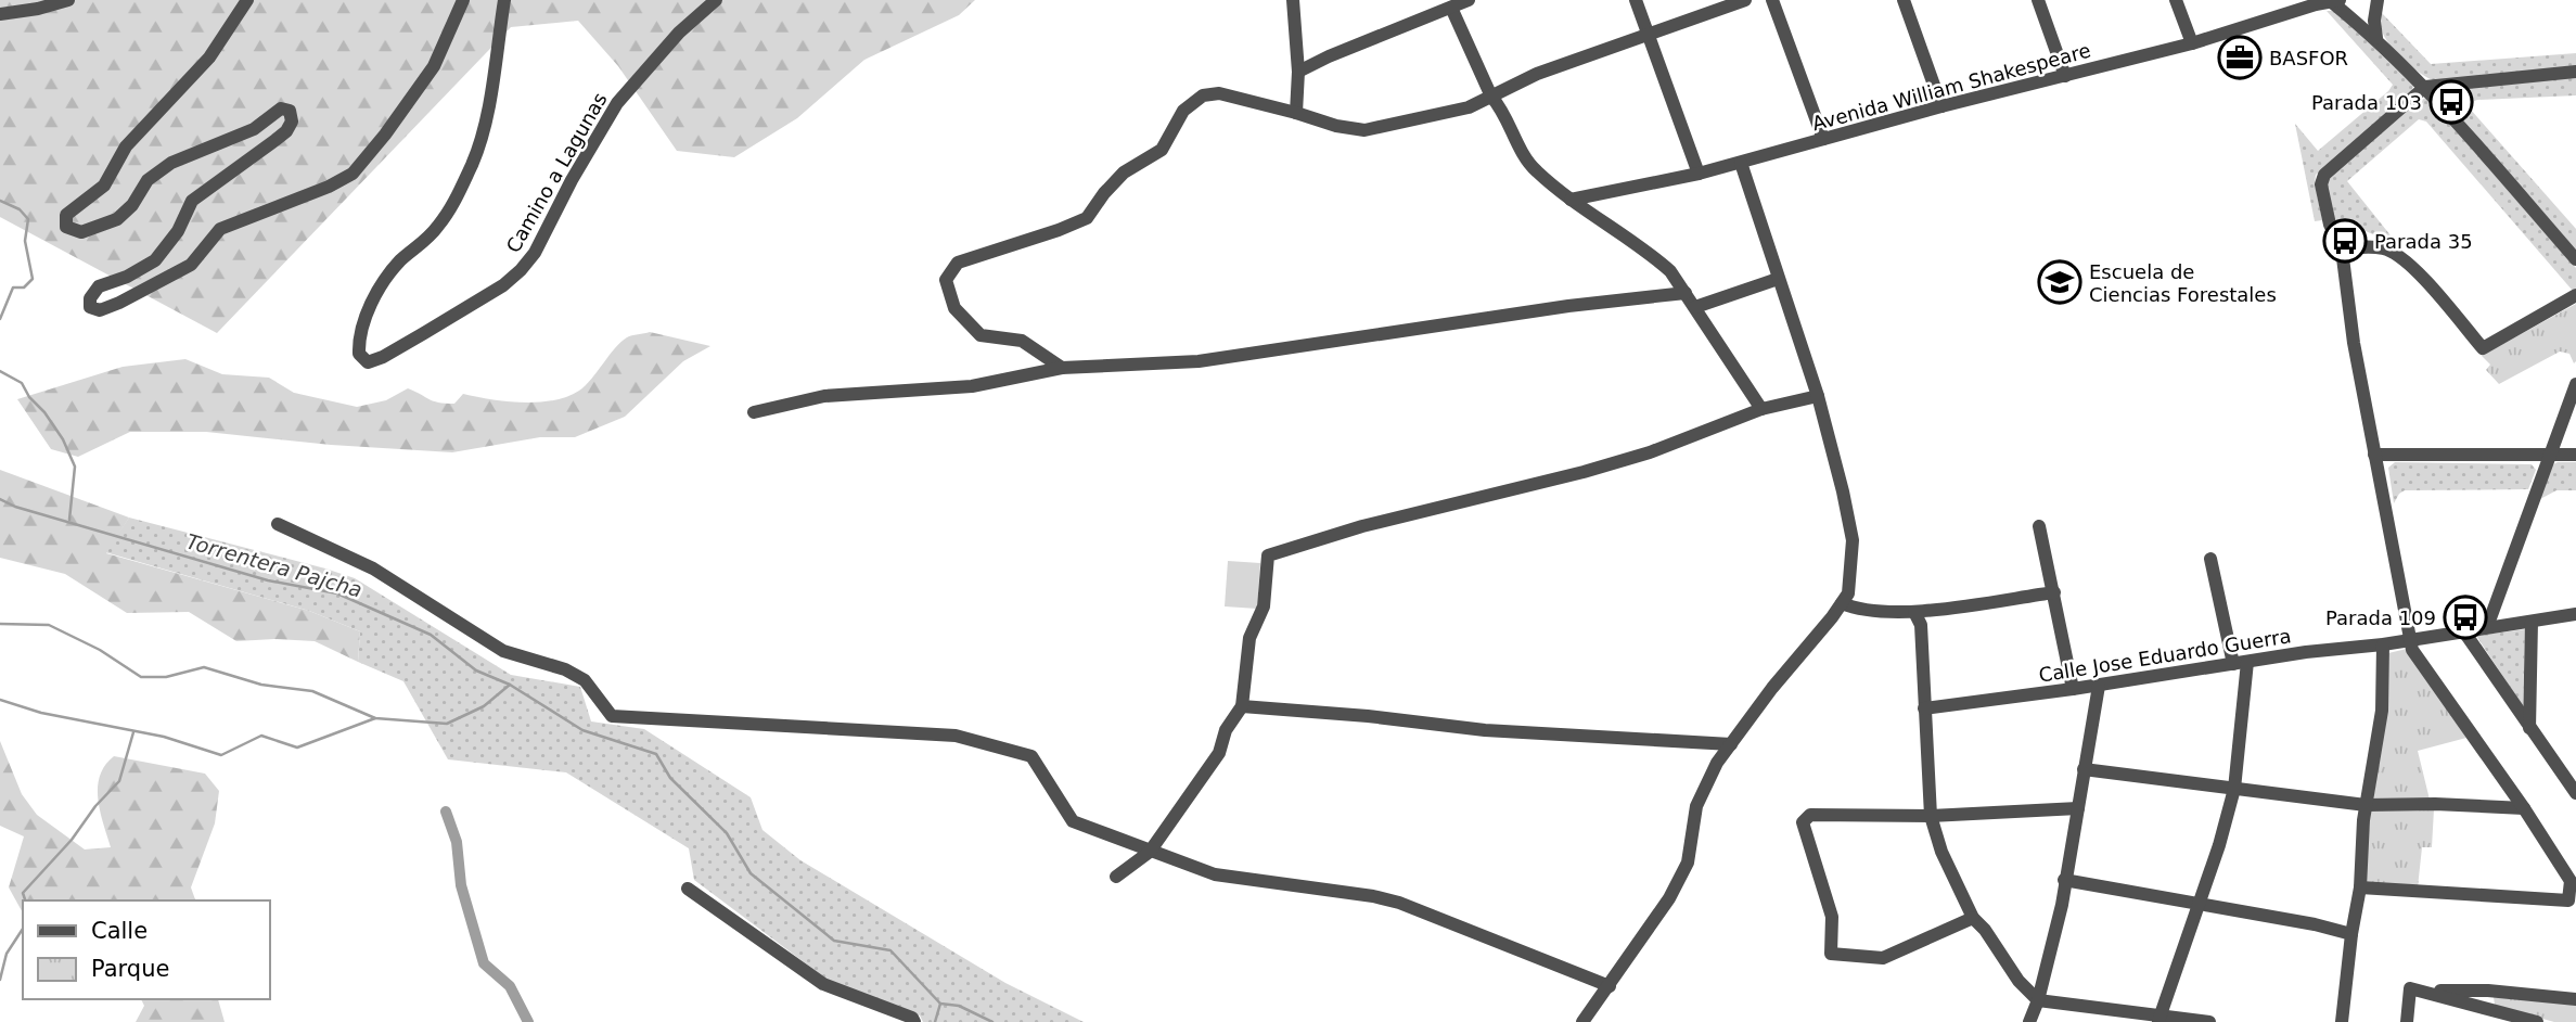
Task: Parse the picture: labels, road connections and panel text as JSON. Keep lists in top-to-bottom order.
{
  "streets": {
    "street": ["Avenida William Shakespeare", "Camino a Lagunas", "Calle Jose Eduardo Guerra"]
  },
  "water": ["Torrentera Pajcha"],
  "places": {
    "office": ["BASFOR"],
    "bus stop": ["Parada 103", "Parada 35", "Parada 109"],
    "school or university": ["Escuela de Ciencias Forestales"]
  },
  "legend": ["Calle", "Parque"]
}
